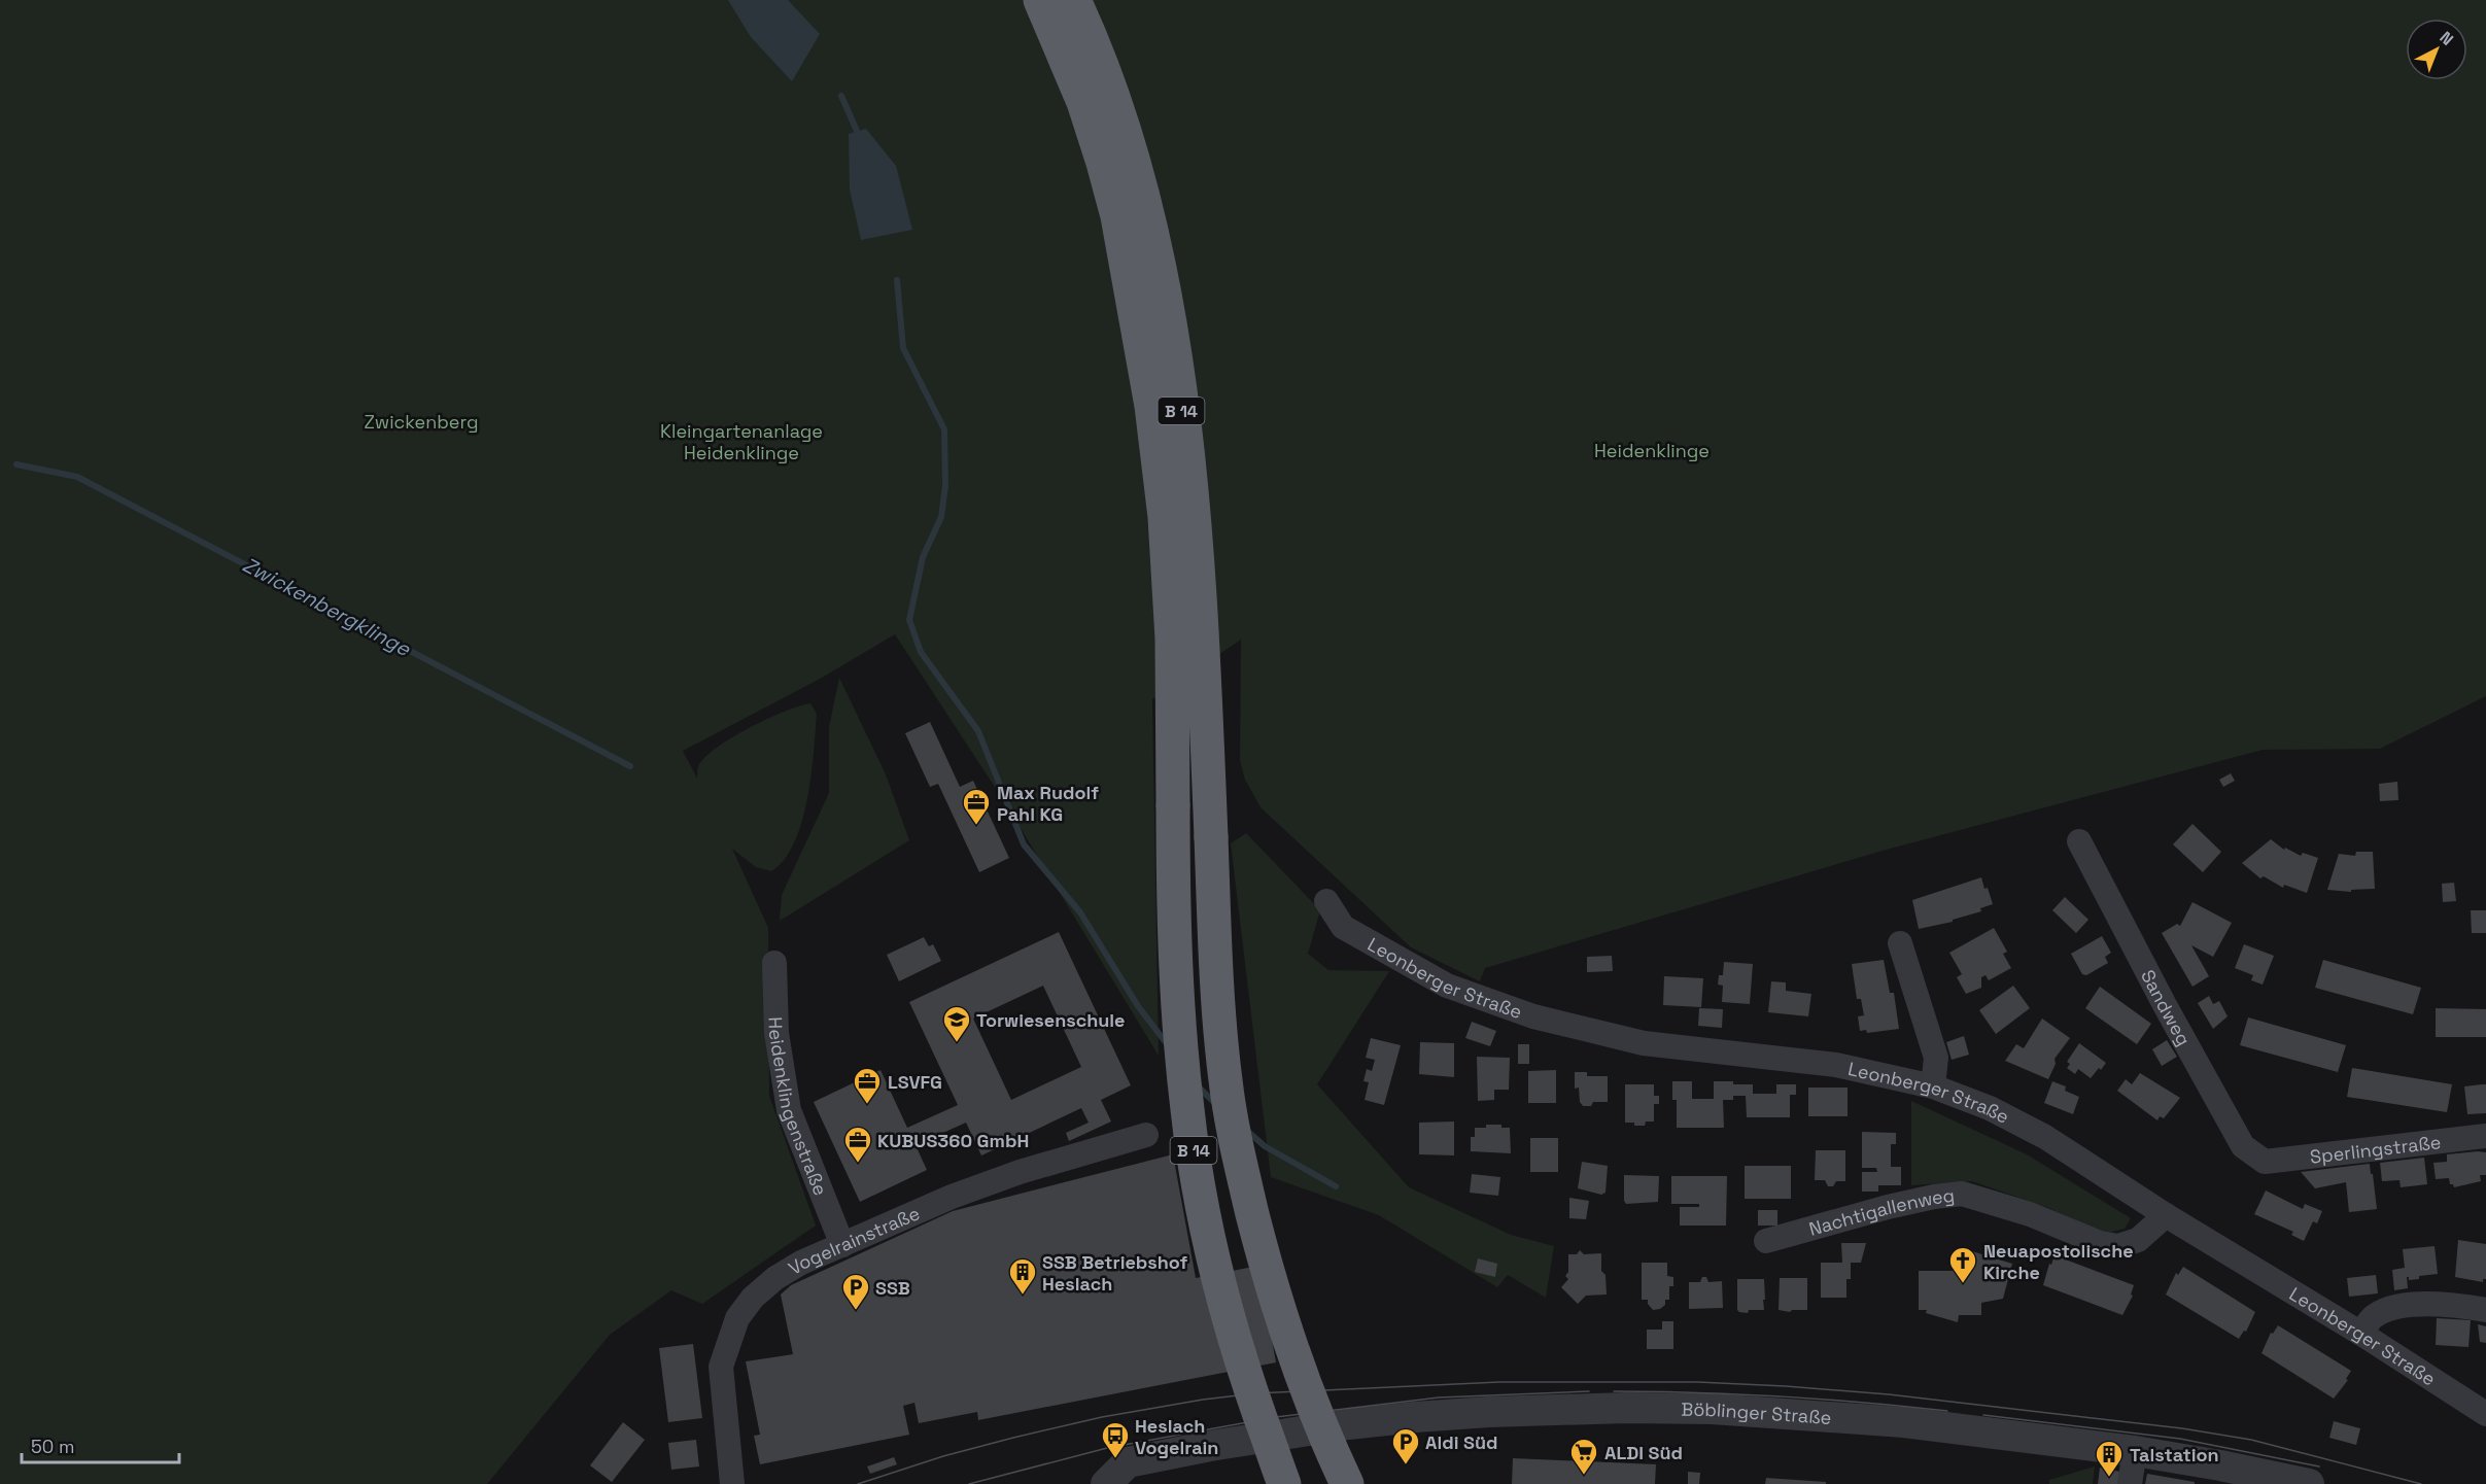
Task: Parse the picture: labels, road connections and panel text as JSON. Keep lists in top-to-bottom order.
{
  "streets": {
    "highway": ["B 14"],
    "street": [
      "Leonberger Straße",
      "Sandweg",
      "Heidenklingenstraße",
      "Sperlingstraße",
      "Nachtigallenweg",
      "Vogelrainstraße",
      "Böblinger Straße"
    ]
  },
  "crossings": [
    ["Leonberger Straße", "Nachtigallenweg"],
    ["Sandweg", "Sperlingstraße"],
    ["Heidenklingenstraße", "Vogelrainstraße"]
  ],
  "water": ["Zwickenbergklinge"],
  "parks": ["Zwickenberg", "Kleingartenanlage Heidenklinge", "Heidenklinge"],
  "places": {
    "office": ["Max Rudolf Pahl KG", "LSVFG", "KUBUS360 GmbH"],
    "school or university": ["Torwiesenschule"],
    "church": ["Neuapostolische Kirche"],
    "building": ["SSB Betriebshof Heslach", "Talstation"],
    "parking": ["SSB", "Aldi Süd"],
    "bus stop": ["Heslach Vogelrain"],
    "supermarket": ["ALDI Süd"]
  },
  "scale_bar": "50 m",
  "north": "top right"
}
